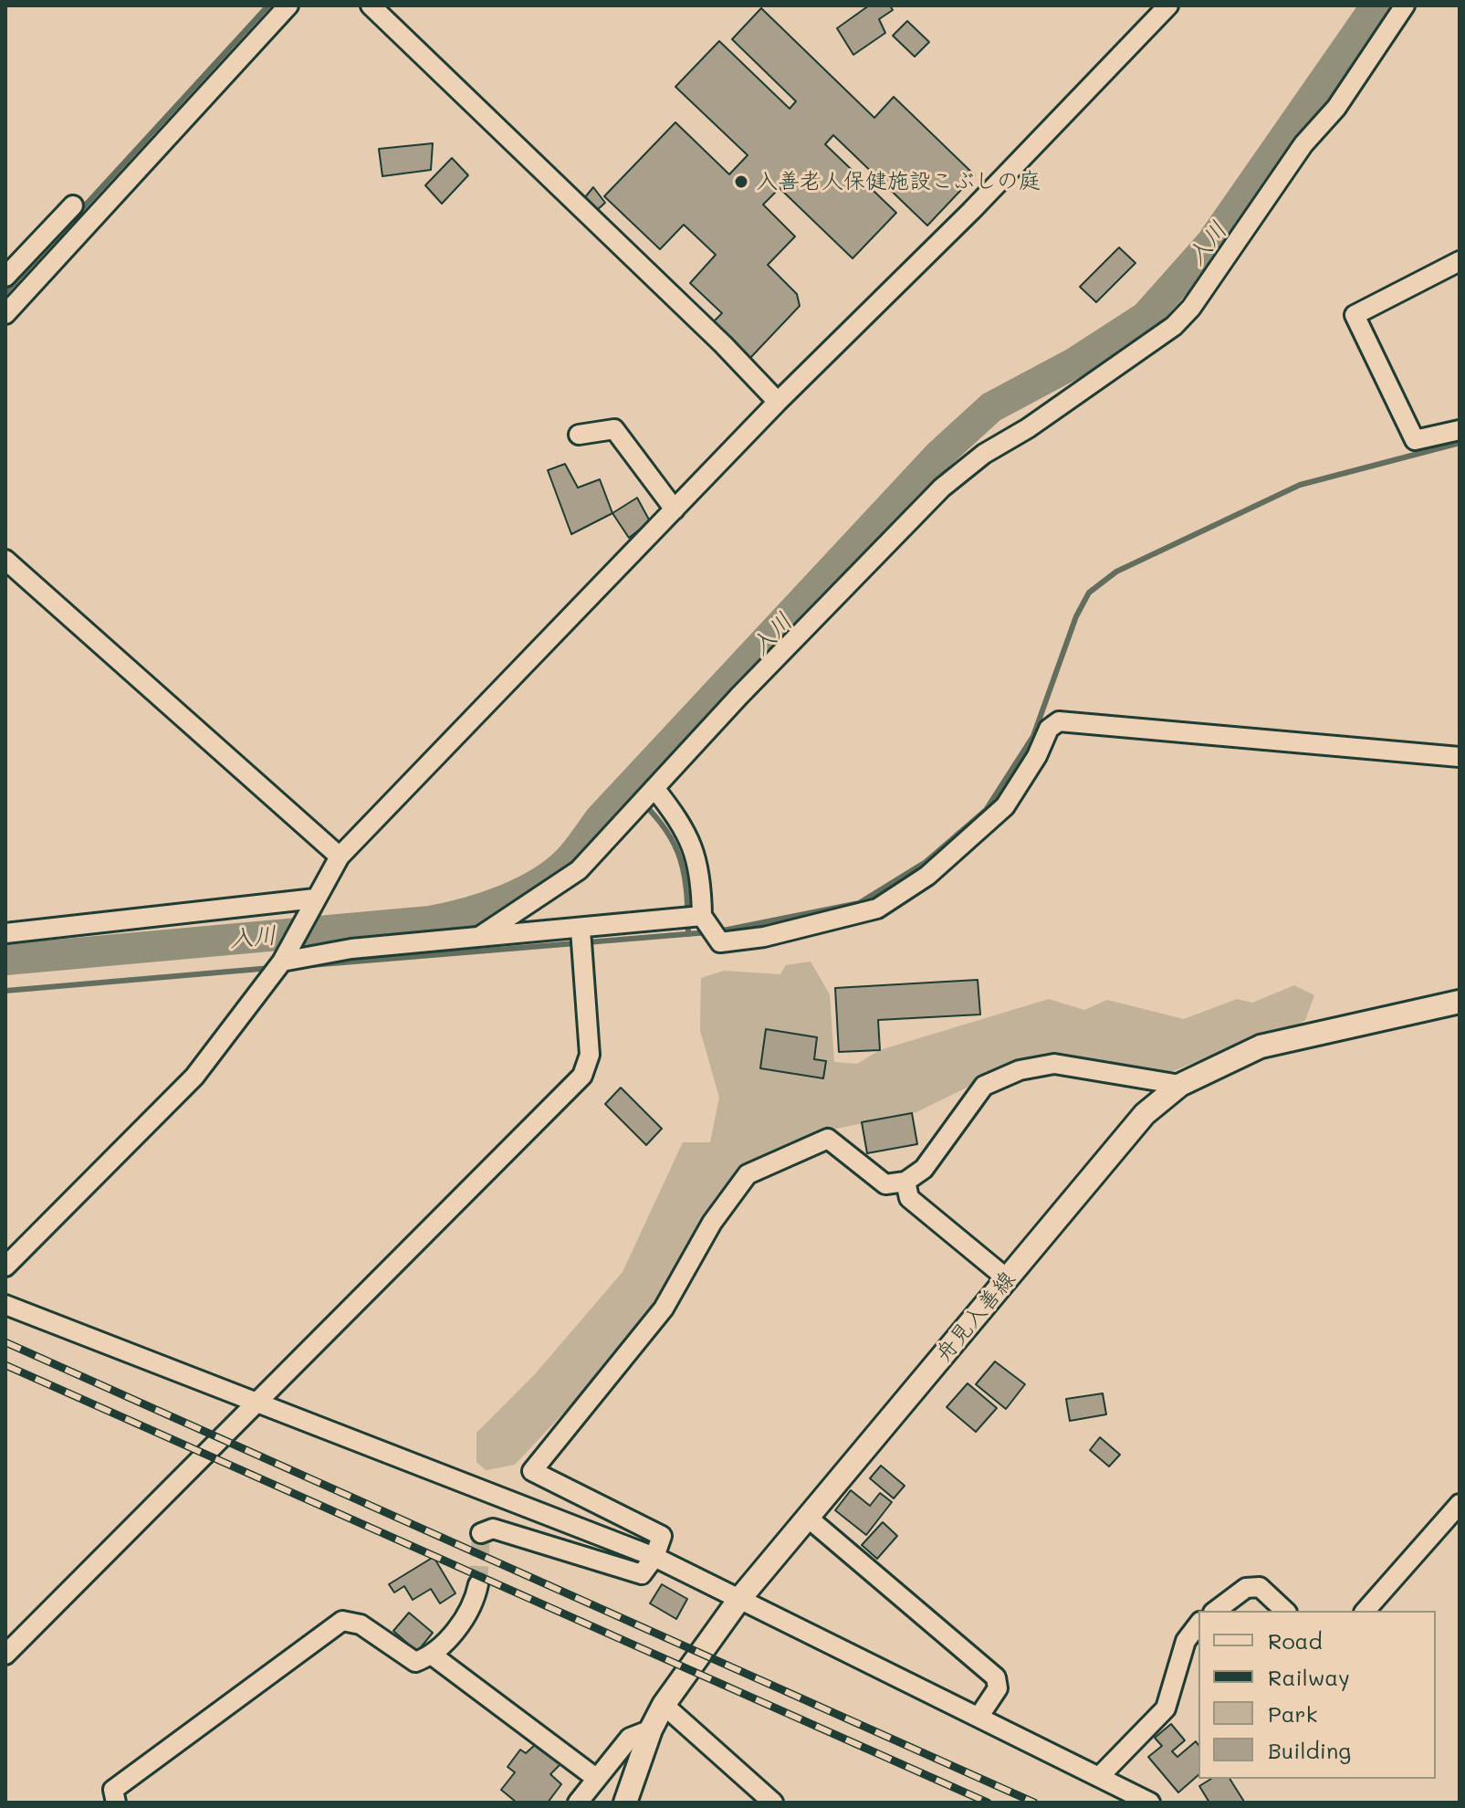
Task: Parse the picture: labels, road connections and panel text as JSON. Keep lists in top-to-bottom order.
{
  "streets": {
    "main road": ["舟見入善線"]
  },
  "water": ["入川"],
  "places": ["入善老人保健施設こぶしの庭"],
  "legend": [
    "Road",
    "Railway",
    "Park",
    "Building"
  ]
}
